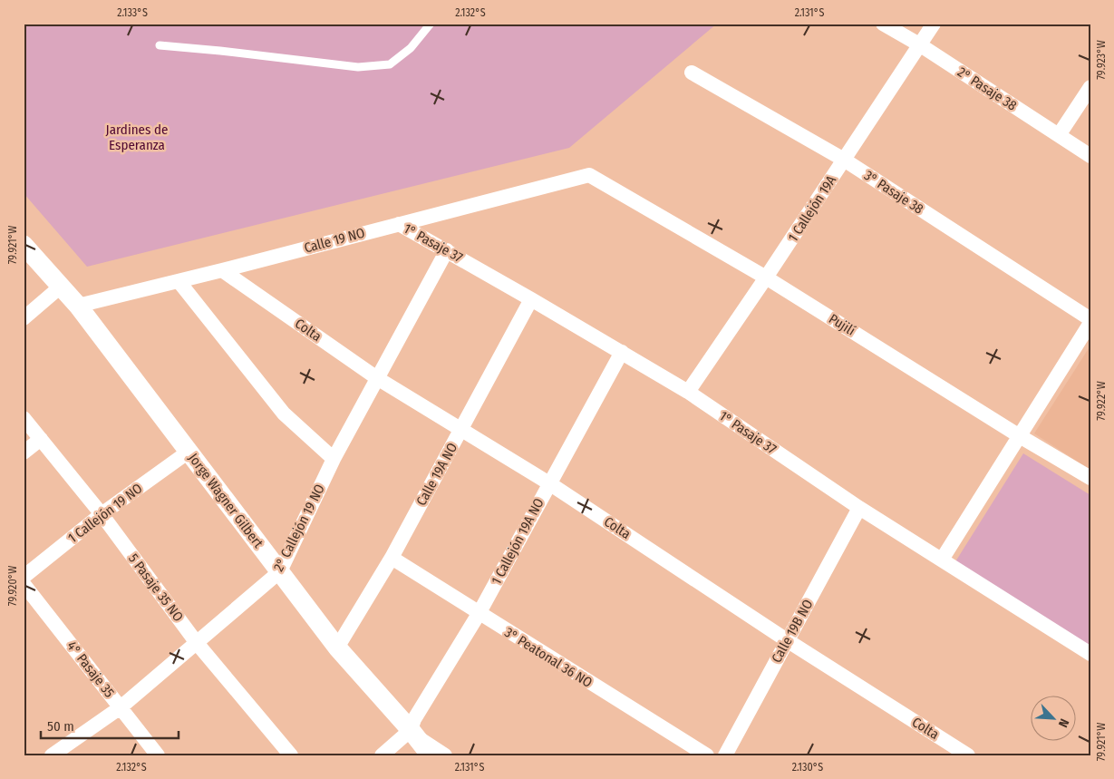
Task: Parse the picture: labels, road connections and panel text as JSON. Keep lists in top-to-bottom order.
{
  "streets": {
    "street": [
      "2° Pasaje 38",
      "3° Pasaje 38",
      "1 Callejón 19A",
      "Calle 19 NO",
      "1° Pasaje 37",
      "Pujilí",
      "Colta",
      "Calle 19A NO",
      "Jorge Wagner Gilbert",
      "1 Callejón 19 NO",
      "2° Callejón 19 NO",
      "1 Callejón 19A NO",
      "5 Pasaje 35 NO",
      "Calle 19B NO",
      "3° Peatonal 36 NO",
      "4° Pasaje 35"
    ]
  },
  "crossings": [
    ["2° Pasaje 38", "1 Callejón 19A"],
    ["3° Pasaje 38", "1 Callejón 19A"],
    ["1 Callejón 19A", "1° Pasaje 37"],
    ["1 Callejón 19A", "Pujilí"],
    ["Calle 19 NO", "1° Pasaje 37"],
    ["Calle 19 NO", "Pujilí"],
    ["Calle 19 NO", "Colta"],
    ["Calle 19 NO", "Jorge Wagner Gilbert"],
    ["1° Pasaje 37", "Calle 19A NO"],
    ["1° Pasaje 37", "2° Callejón 19 NO"],
    ["1° Pasaje 37", "1 Callejón 19A NO"],
    ["1° Pasaje 37", "Calle 19B NO"],
    ["Colta", "Calle 19A NO"],
    ["Colta", "2° Callejón 19 NO"],
    ["Colta", "1 Callejón 19A NO"],
    ["Colta", "Calle 19B NO"],
    ["Calle 19A NO", "Jorge Wagner Gilbert"],
    ["Calle 19A NO", "3° Peatonal 36 NO"],
    ["Jorge Wagner Gilbert", "1 Callejón 19 NO"],
    ["Jorge Wagner Gilbert", "2° Callejón 19 NO"],
    ["Jorge Wagner Gilbert", "1 Callejón 19A NO"],
    ["1 Callejón 19 NO", "5 Pasaje 35 NO"],
    ["2° Callejón 19 NO", "5 Pasaje 35 NO"],
    ["2° Callejón 19 NO", "4° Pasaje 35"],
    ["1 Callejón 19A NO", "3° Peatonal 36 NO"]
  ],
  "parks": ["Jardines de Esperanza"],
  "scale_bar": "50 m",
  "north": "bottom right",
  "coordinates": [
    "2.133°S",
    "2.132°S",
    "2.131°S",
    "79.923°W",
    "79.921°W",
    "79.922°W",
    "79.920°W",
    "2.130°S"
  ]
}
